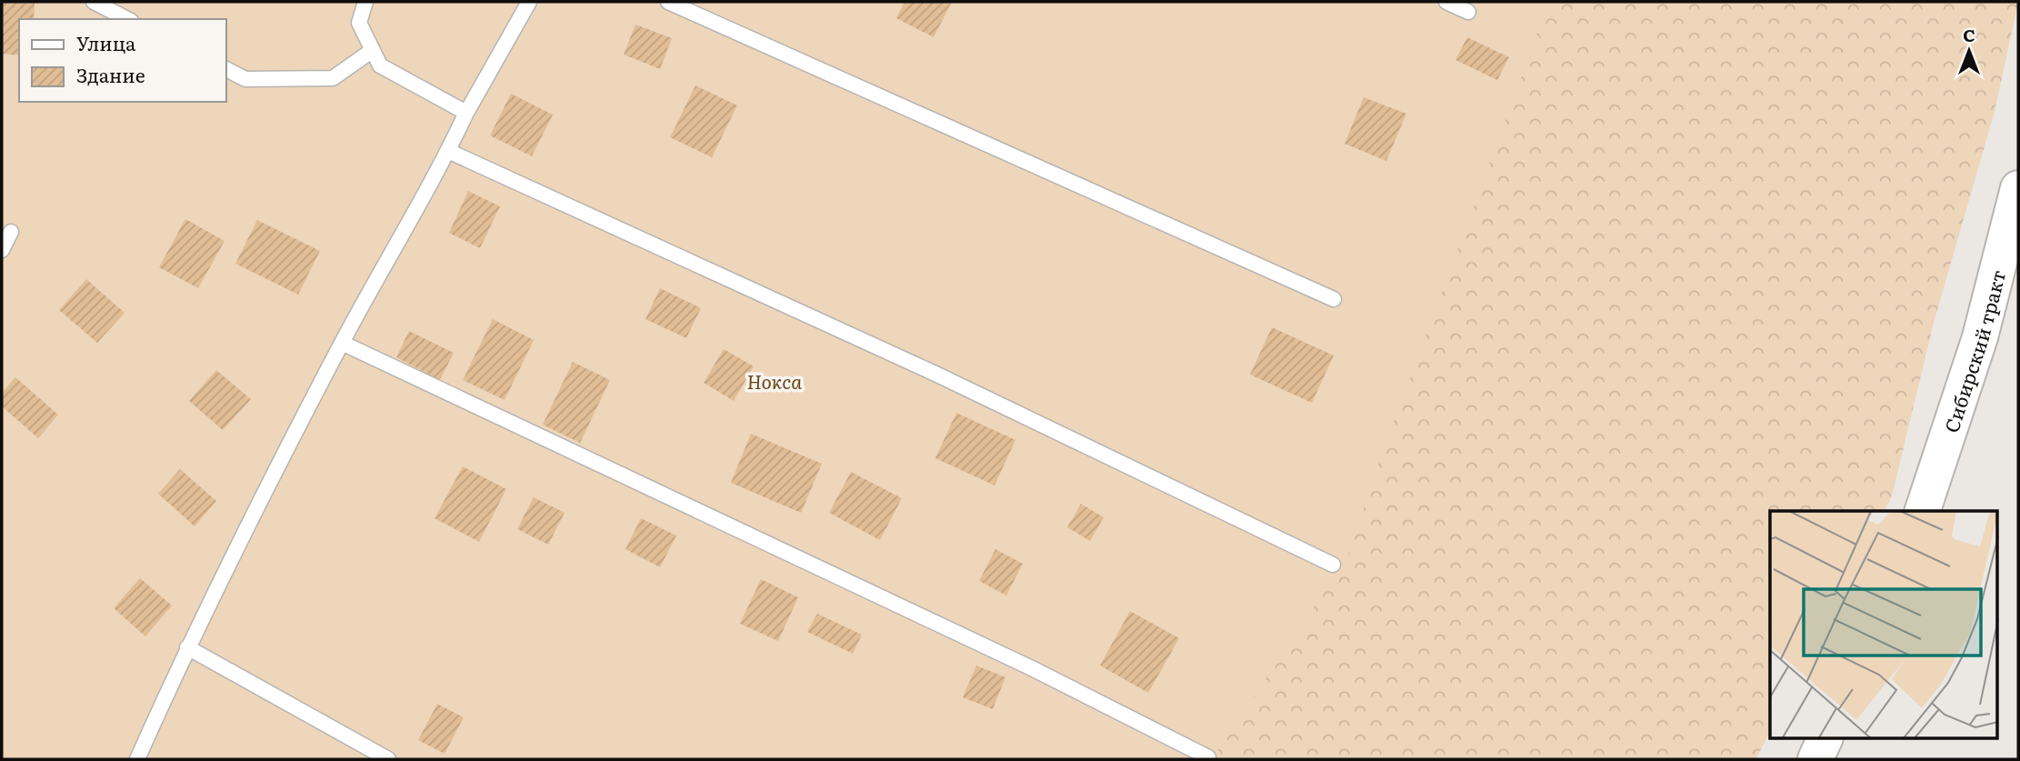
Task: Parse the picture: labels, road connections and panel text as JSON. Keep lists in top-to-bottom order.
{
  "streets": {
    "main road": ["Сибирский тракт"]
  },
  "parks": ["Нокса"],
  "legend": ["Улица", "Здание"],
  "north": "top"
}
